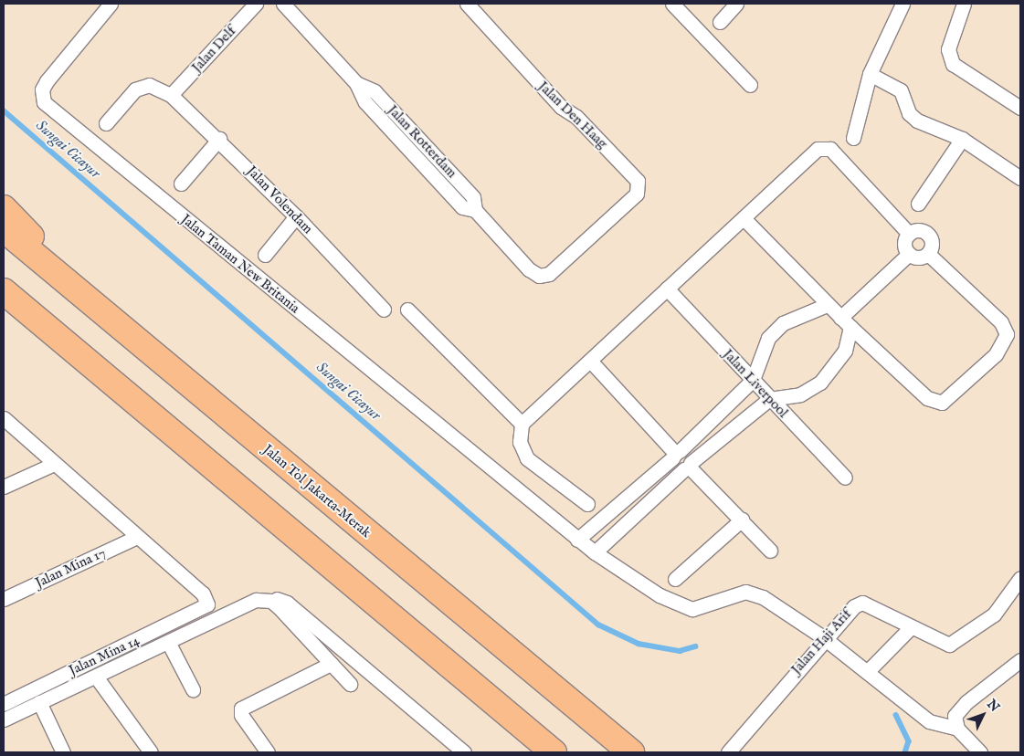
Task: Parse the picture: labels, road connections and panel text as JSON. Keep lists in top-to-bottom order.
{
  "streets": {
    "highway": ["Jalan Tol Jakarta–Merak"],
    "street": [
      "Jalan Delf",
      "Jalan Den Haag",
      "Jalan Rotterdam",
      "Jalan Volendam",
      "Jalan Taman New Britania",
      "Jalan Liverpool",
      "Jalan Mina 17",
      "Jalan Haji Arif",
      "Jalan Mina 14"
    ]
  },
  "crossings": [
    ["Jalan Delf", "Jalan Volendam"],
    ["Jalan Den Haag", "Jalan Rotterdam"],
    ["Jalan Taman New Britania", "Jalan Haji Arif"],
    ["Jalan Mina 17", "Jalan Mina 14"]
  ],
  "water": ["Sungai Cicayur"],
  "north": "top right"
}
